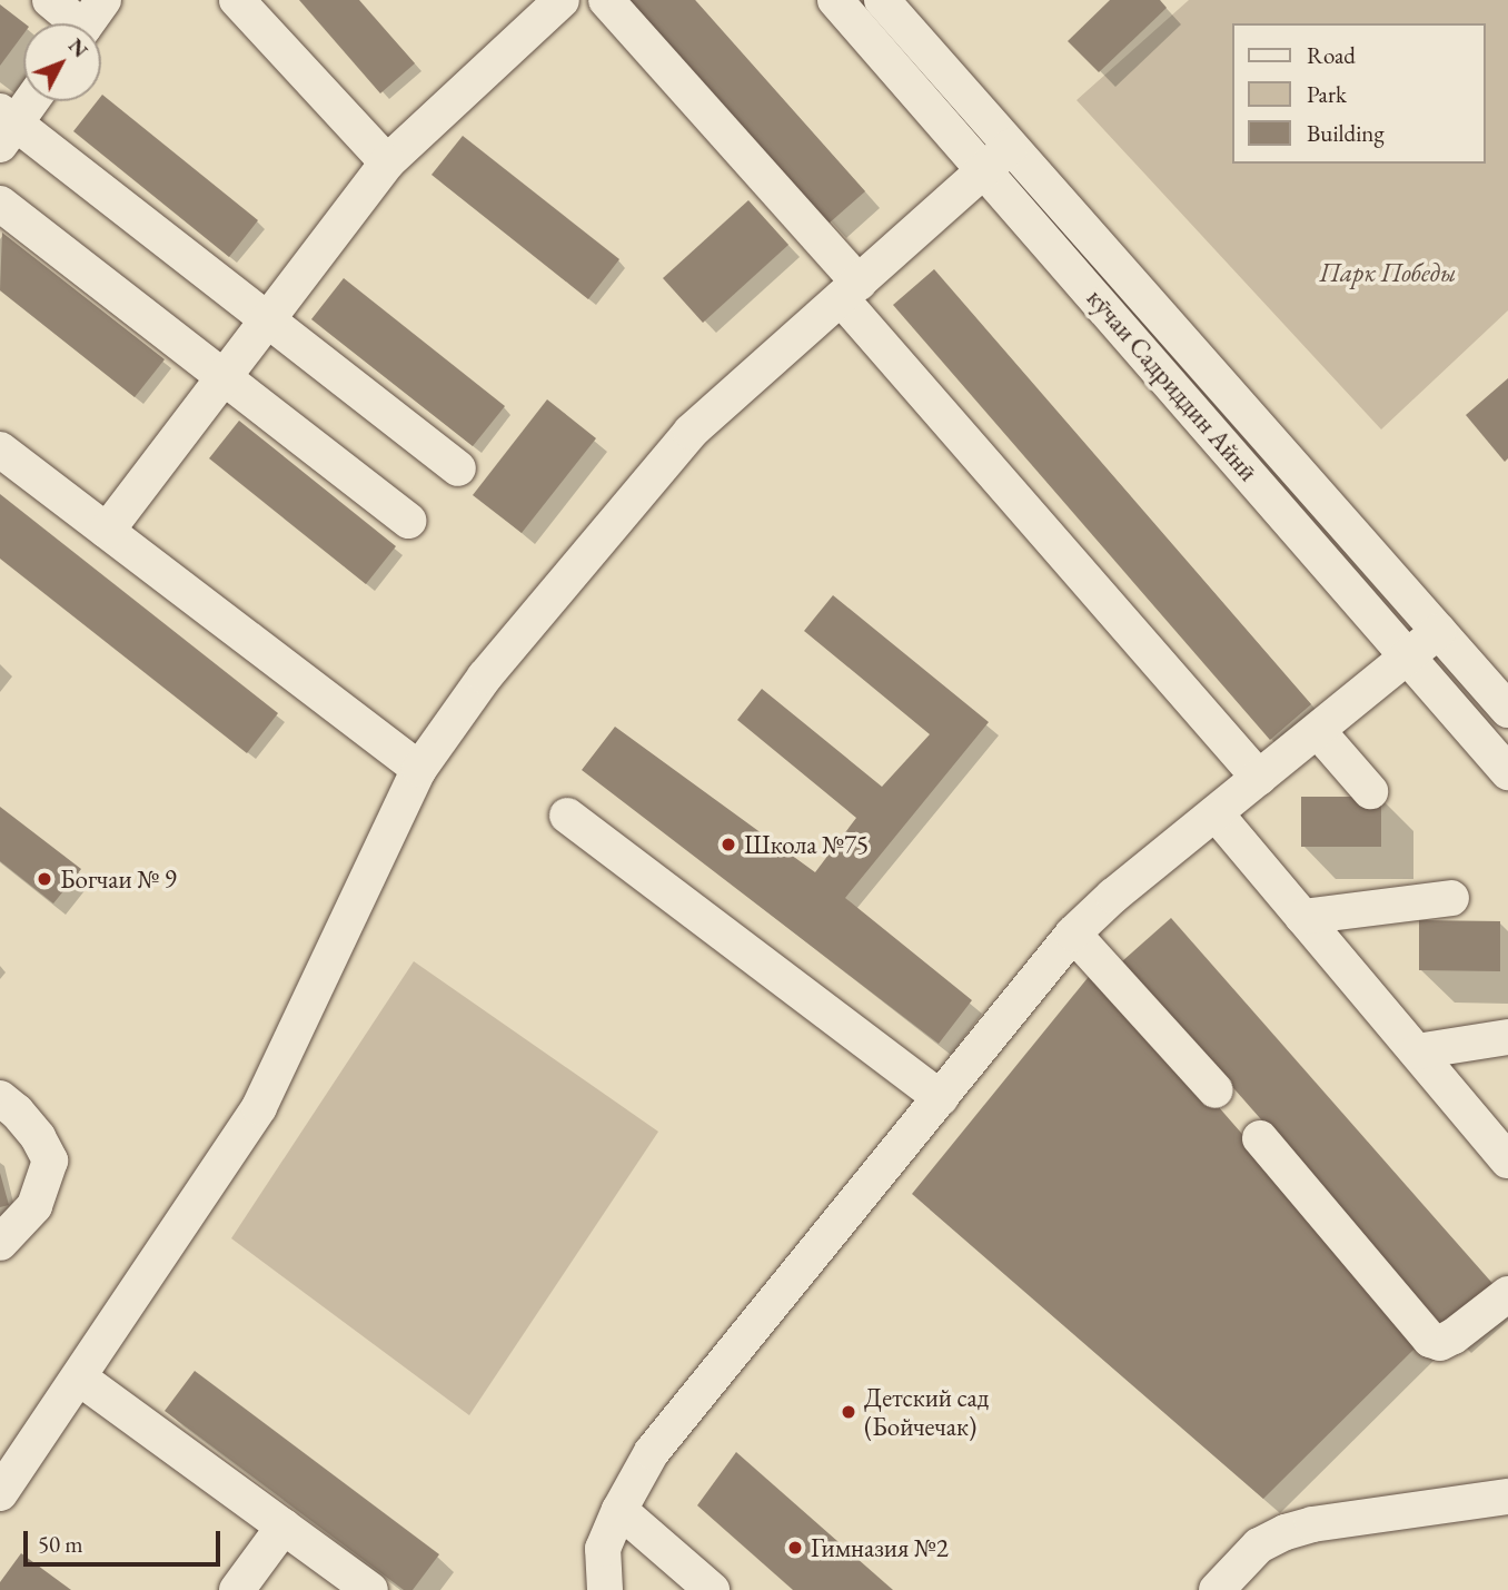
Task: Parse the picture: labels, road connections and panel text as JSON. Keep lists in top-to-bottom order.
{
  "streets": {
    "street": ["кӯчаи Садриддин Айнӣ"]
  },
  "parks": ["Парк Победы"],
  "places": [
    "Школа №75",
    "Богчаи № 9",
    "Детский сад (Бойчечак)",
    "Гимназия №2"
  ],
  "legend": ["Road", "Park", "Building"],
  "scale_bar": "50 m",
  "north": "top right"
}
